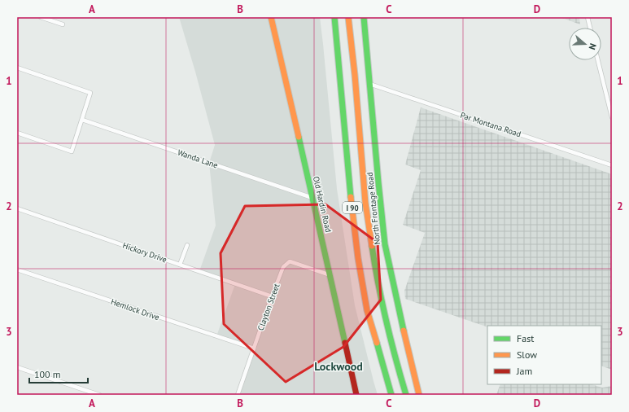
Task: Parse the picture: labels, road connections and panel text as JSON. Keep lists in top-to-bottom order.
{
  "streets": {
    "main road": ["Old Hardin Road", "I 90", "North Frontage Road"],
    "street": [
      "Par Montana Road",
      "Wanda Lane",
      "Hickory Drive",
      "Clayton Street",
      "Hemlock Drive"
    ]
  },
  "crossings": [
    ["Par Montana Road", "North Frontage Road"],
    ["Wanda Lane", "Old Hardin Road"],
    ["Old Hardin Road", "Clayton Street"],
    ["Hickory Drive", "Clayton Street"],
    ["Clayton Street", "Hemlock Drive"]
  ],
  "districts": ["Lockwood"],
  "legend": ["Fast", "Slow", "Jam"],
  "scale_bar": "100 m",
  "north": "right",
  "grid": {
    "columns": [
      "A",
      "B",
      "C",
      "D"
    ],
    "rows": ["1", "2", "3"]
  }
}
